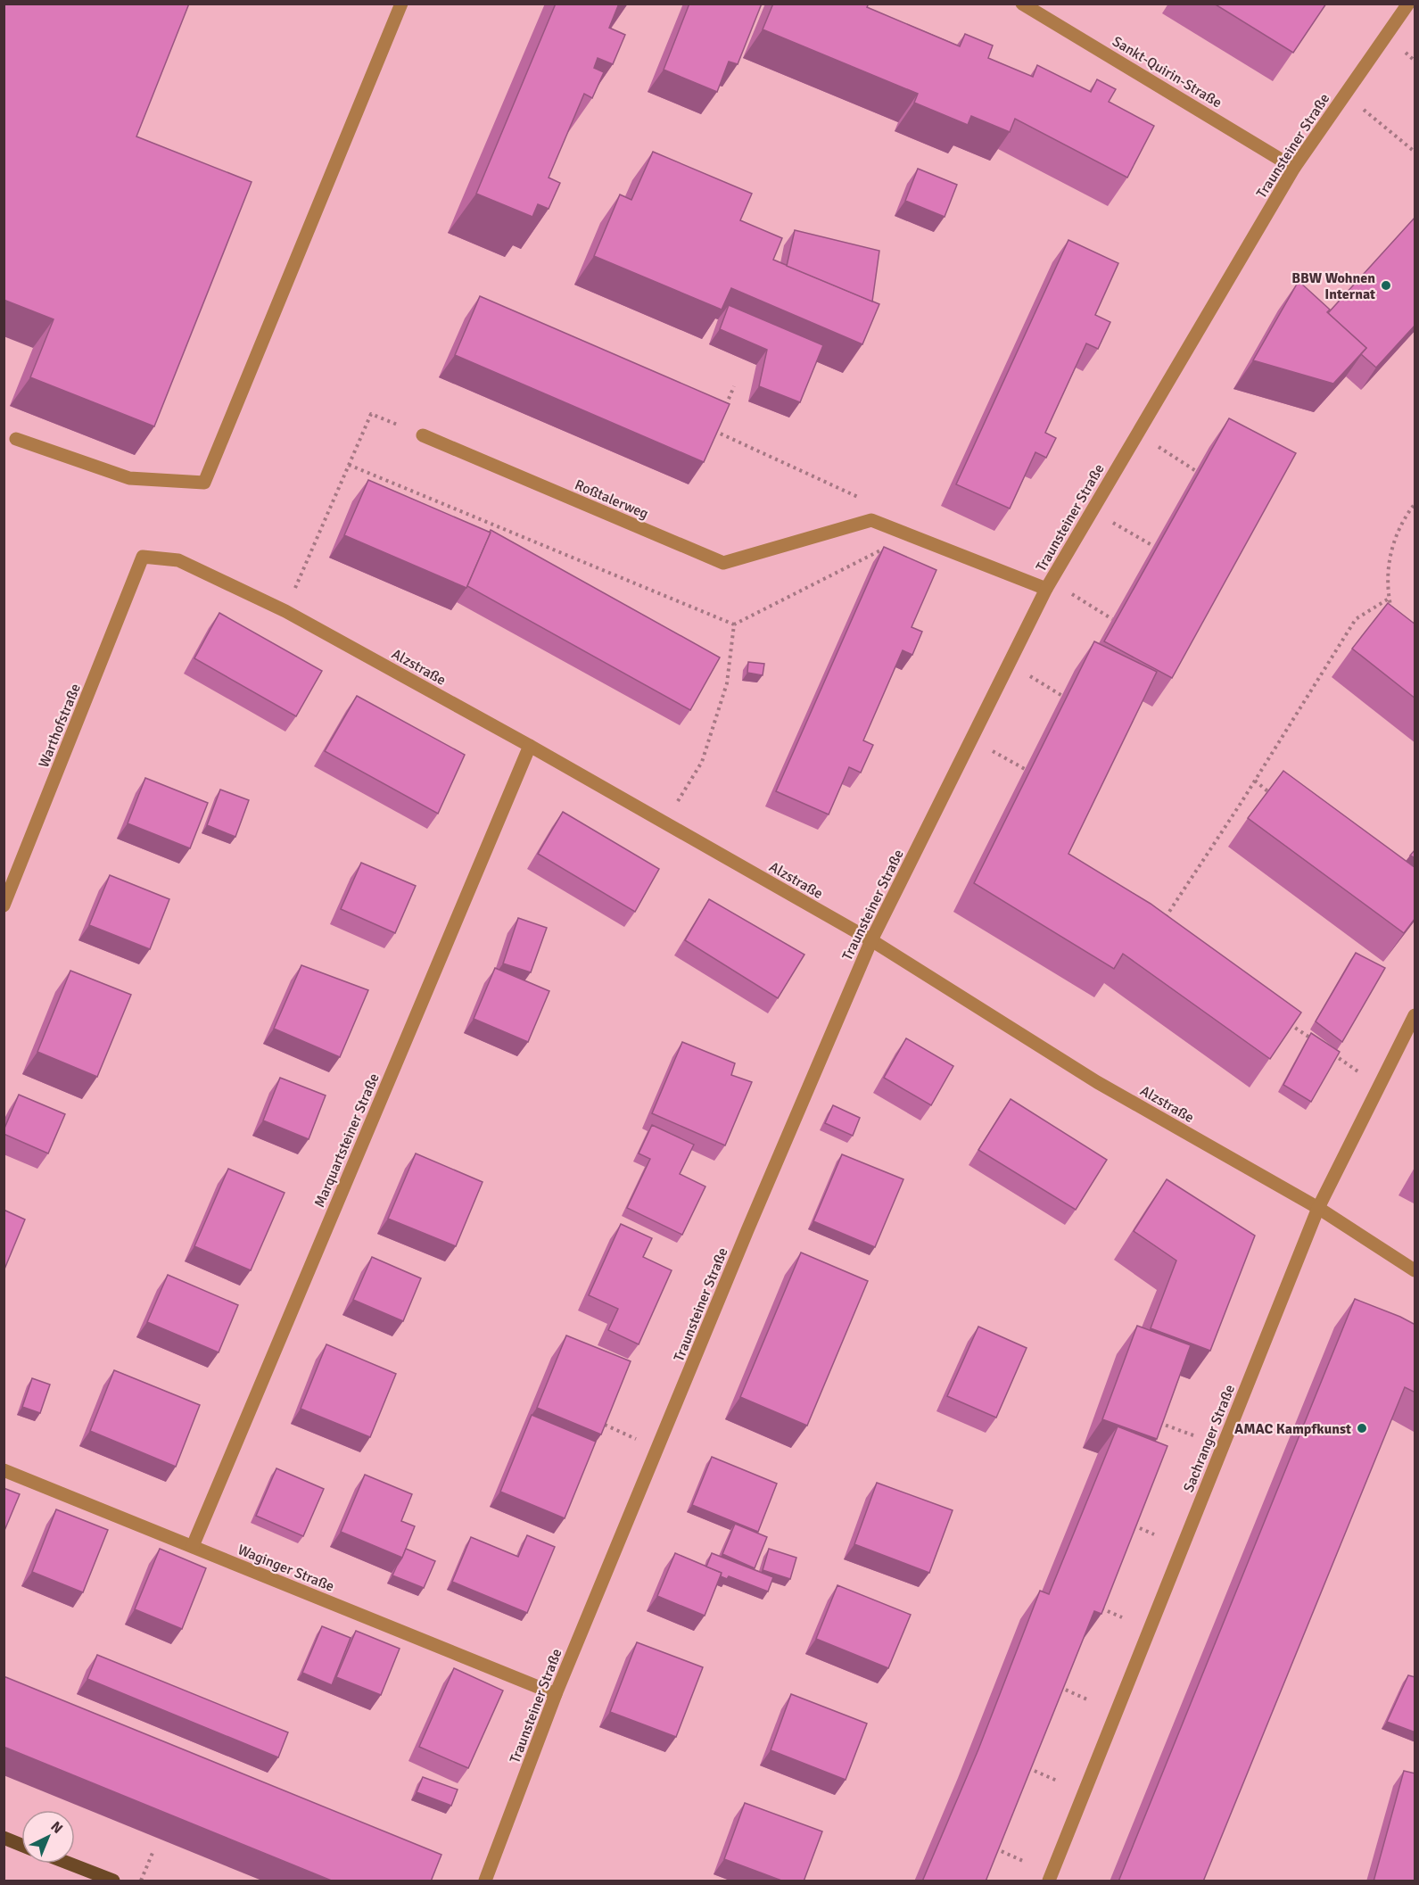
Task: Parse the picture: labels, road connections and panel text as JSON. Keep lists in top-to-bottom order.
{
  "streets": {
    "street": [
      "Sankt-Quirin-Straße",
      "Traunsteiner Straße",
      "Roßtalerweg",
      "Alzstraße",
      "Warthofstraße",
      "Marquartsteiner Straße",
      "Sachranger Straße",
      "Waginger Straße"
    ]
  },
  "crossings": [
    ["Sankt-Quirin-Straße", "Traunsteiner Straße"],
    ["Traunsteiner Straße", "Alzstraße"],
    ["Traunsteiner Straße", "Waginger Straße"],
    ["Alzstraße", "Warthofstraße"],
    ["Alzstraße", "Marquartsteiner Straße"],
    ["Alzstraße", "Sachranger Straße"],
    ["Marquartsteiner Straße", "Waginger Straße"]
  ],
  "places": ["BBW Wohnen Internat", "AMAC Kampfkunst"],
  "north": "top right"
}
